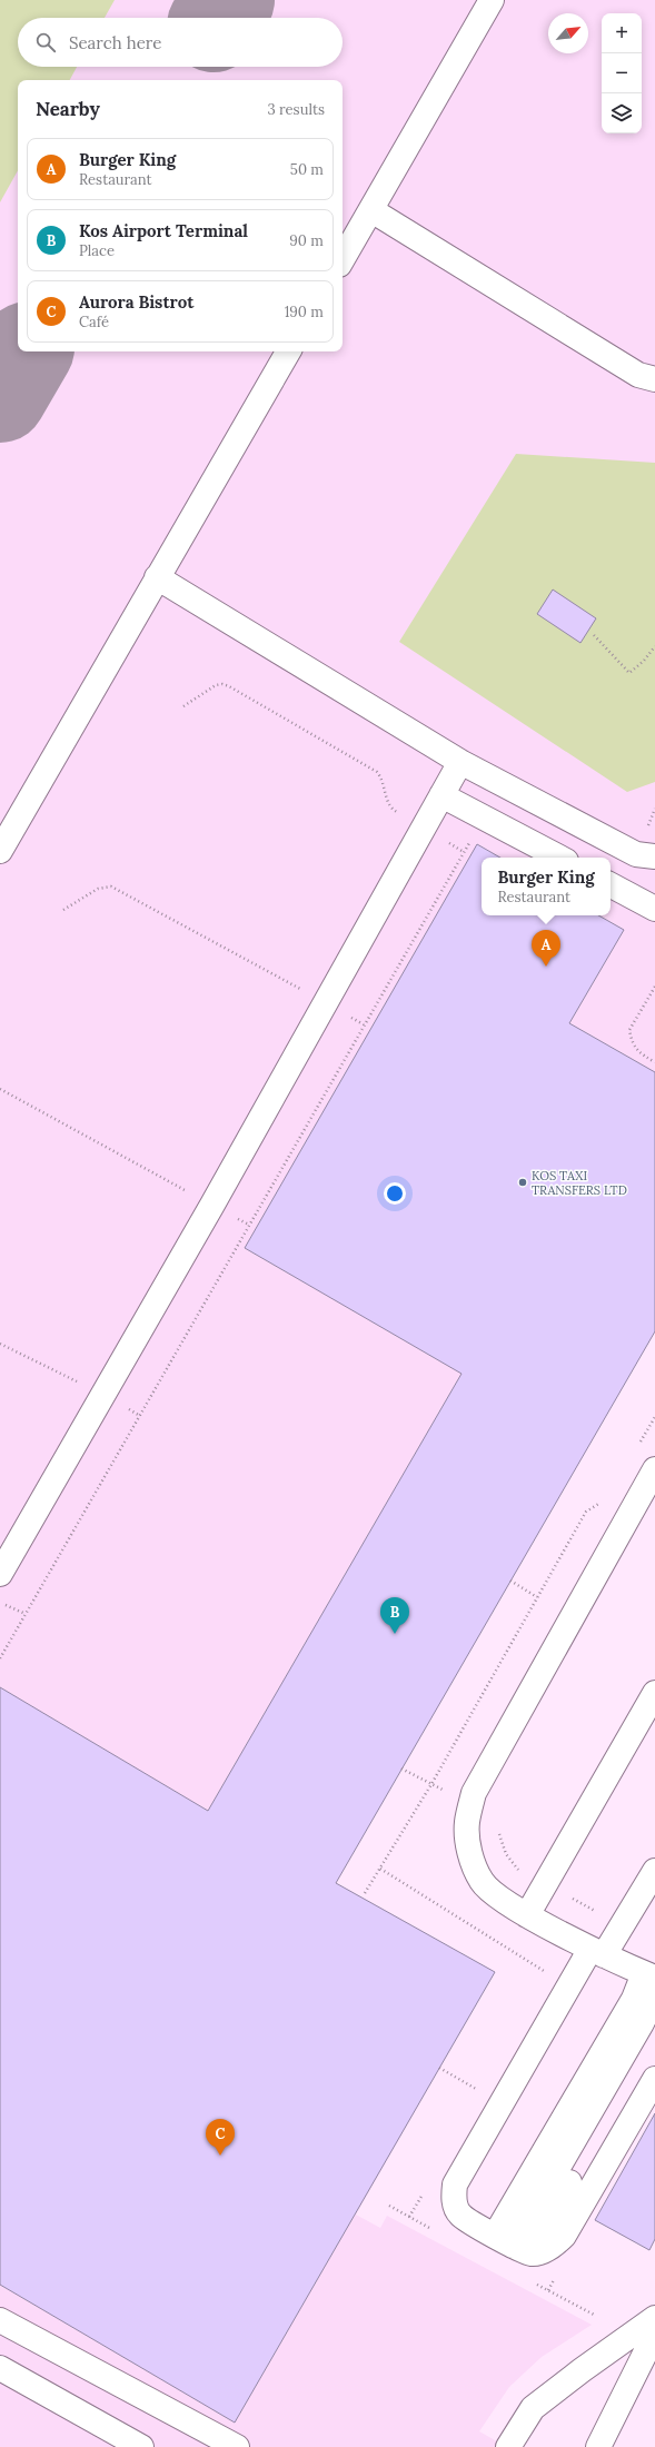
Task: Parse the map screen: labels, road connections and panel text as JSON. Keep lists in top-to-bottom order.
{
  "places": ["KOS TAXI TRANSFERS LTD"],
  "north": "top right",
  "page": {
    "map_buttons": ["+", "−"],
    "search": "Search here",
    "heading": ["Nearby", "3 results"],
    "list": [
      {
        "mark": "A",
        "name": "Burger King",
        "note": "Restaurant",
        "value": "50 m"
      },
      {
        "mark": "B",
        "name": "Kos Airport Terminal",
        "note": "Place",
        "value": "90 m"
      },
      {
        "mark": "C",
        "name": "Aurora Bistrot",
        "note": "Café",
        "value": "190 m"
      }
    ],
    "popup": ["Burger King", "Restaurant"],
    "pins": ["A", "B", "C"]
  }
}
